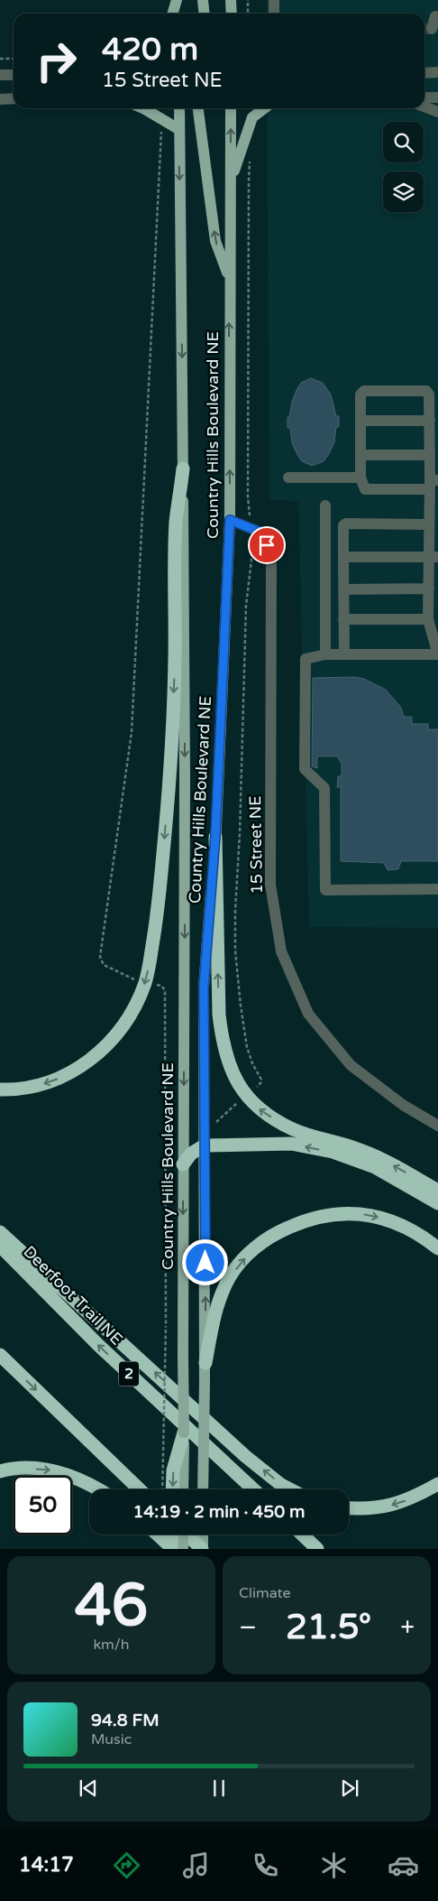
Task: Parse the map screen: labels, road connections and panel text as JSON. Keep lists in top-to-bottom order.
{
  "streets": {
    "highway": ["Deerfoot Trail NE", "2"],
    "main road": ["Country Hills Boulevard NE"],
    "street": ["15 Street NE"]
  },
  "crossings": [
    ["Country Hills Boulevard NE", "15 Street NE"]
  ],
  "page": {
    "turn": ["420 m", "15 Street NE"],
    "limit": "50",
    "trip": "14:19 · 2 min · 450 m",
    "tile": [
      ["46", "km/h"],
      "Climate"
    ],
    "heat": ["−", "21.5°", "+"],
    "song": ["94.8 FM", "Music"],
    "tabs": "14:17"
  }
}
